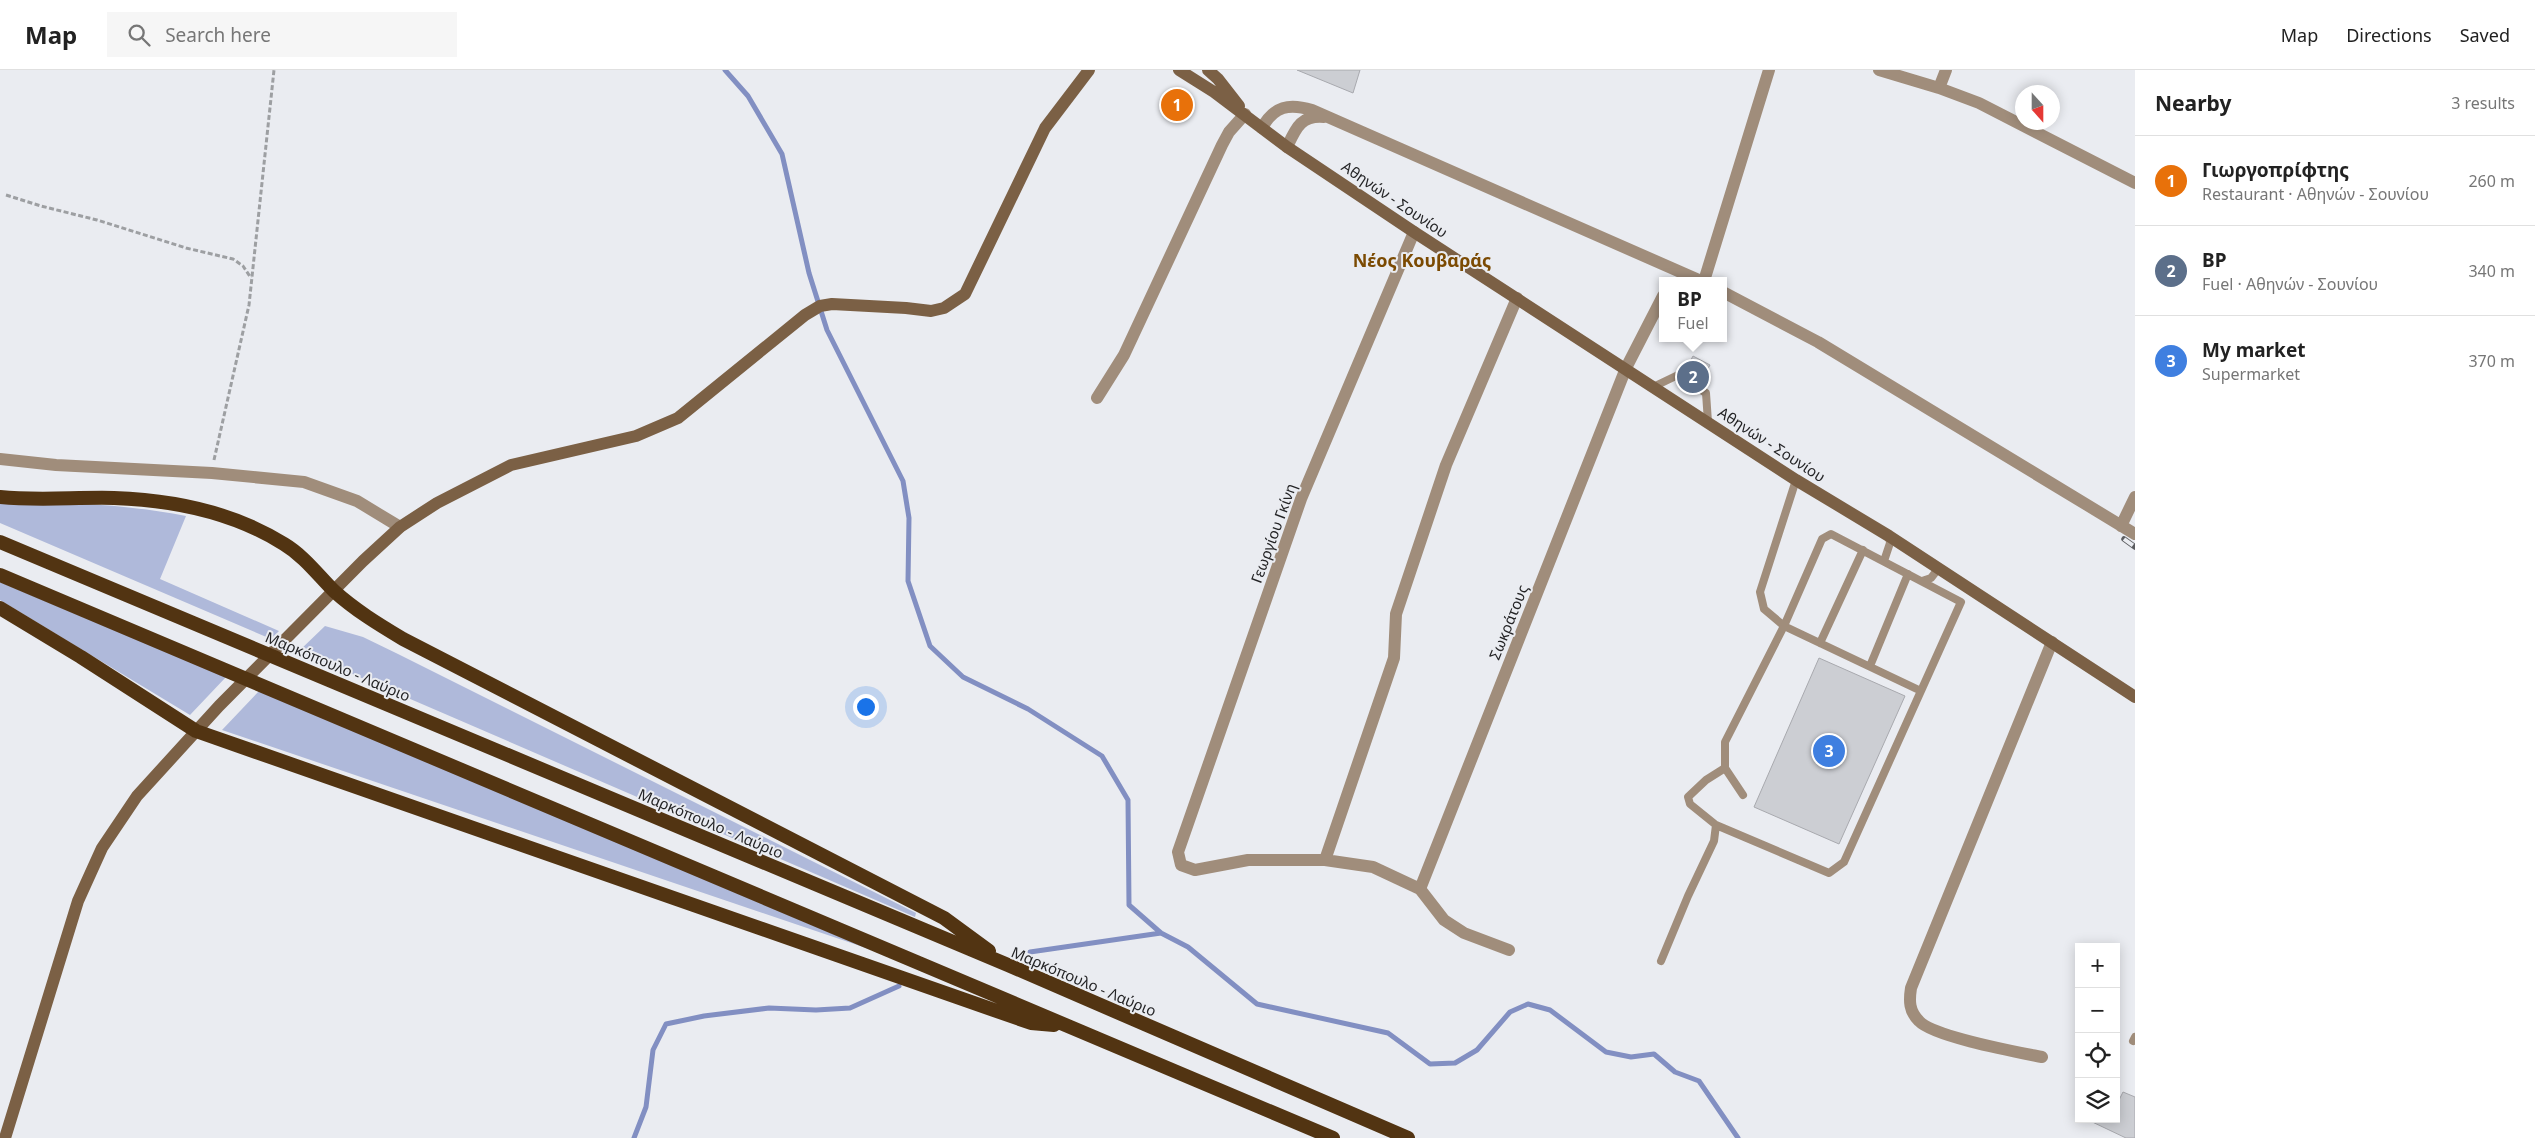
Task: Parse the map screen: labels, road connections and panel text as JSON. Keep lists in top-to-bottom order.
{
  "streets": {
    "highway": ["Μαρκόπουλο - Λαύριο"],
    "main road": ["Αθηνών - Σουνίου"],
    "street": ["Γεωργίου Γκίνη", "Σωκράτους"]
  },
  "crossings": [
    ["Αθηνών - Σουνίου", "Γεωργίου Γκίνη"],
    ["Αθηνών - Σουνίου", "Σωκράτους"]
  ],
  "districts": ["Νέος Κουβαράς"],
  "north": "bottom",
  "page": {
    "header": "Map",
    "search": "Search here",
    "nav": ["Map", "Directions", "Saved"],
    "heading": ["Nearby", "3 results"],
    "pins": ["1", "2", "3"],
    "list": [
      {
        "mark": "1",
        "name": "Γιωργοπρίφτης",
        "note": "Restaurant · Αθηνών - Σουνίου",
        "value": "260 m"
      },
      {
        "mark": "2",
        "name": "BP",
        "note": "Fuel · Αθηνών - Σουνίου",
        "value": "340 m"
      },
      {
        "mark": "3",
        "name": "My market",
        "note": "Supermarket",
        "value": "370 m"
      }
    ],
    "popup": ["BP", "Fuel"],
    "map_buttons": ["+", "−"]
  }
}
